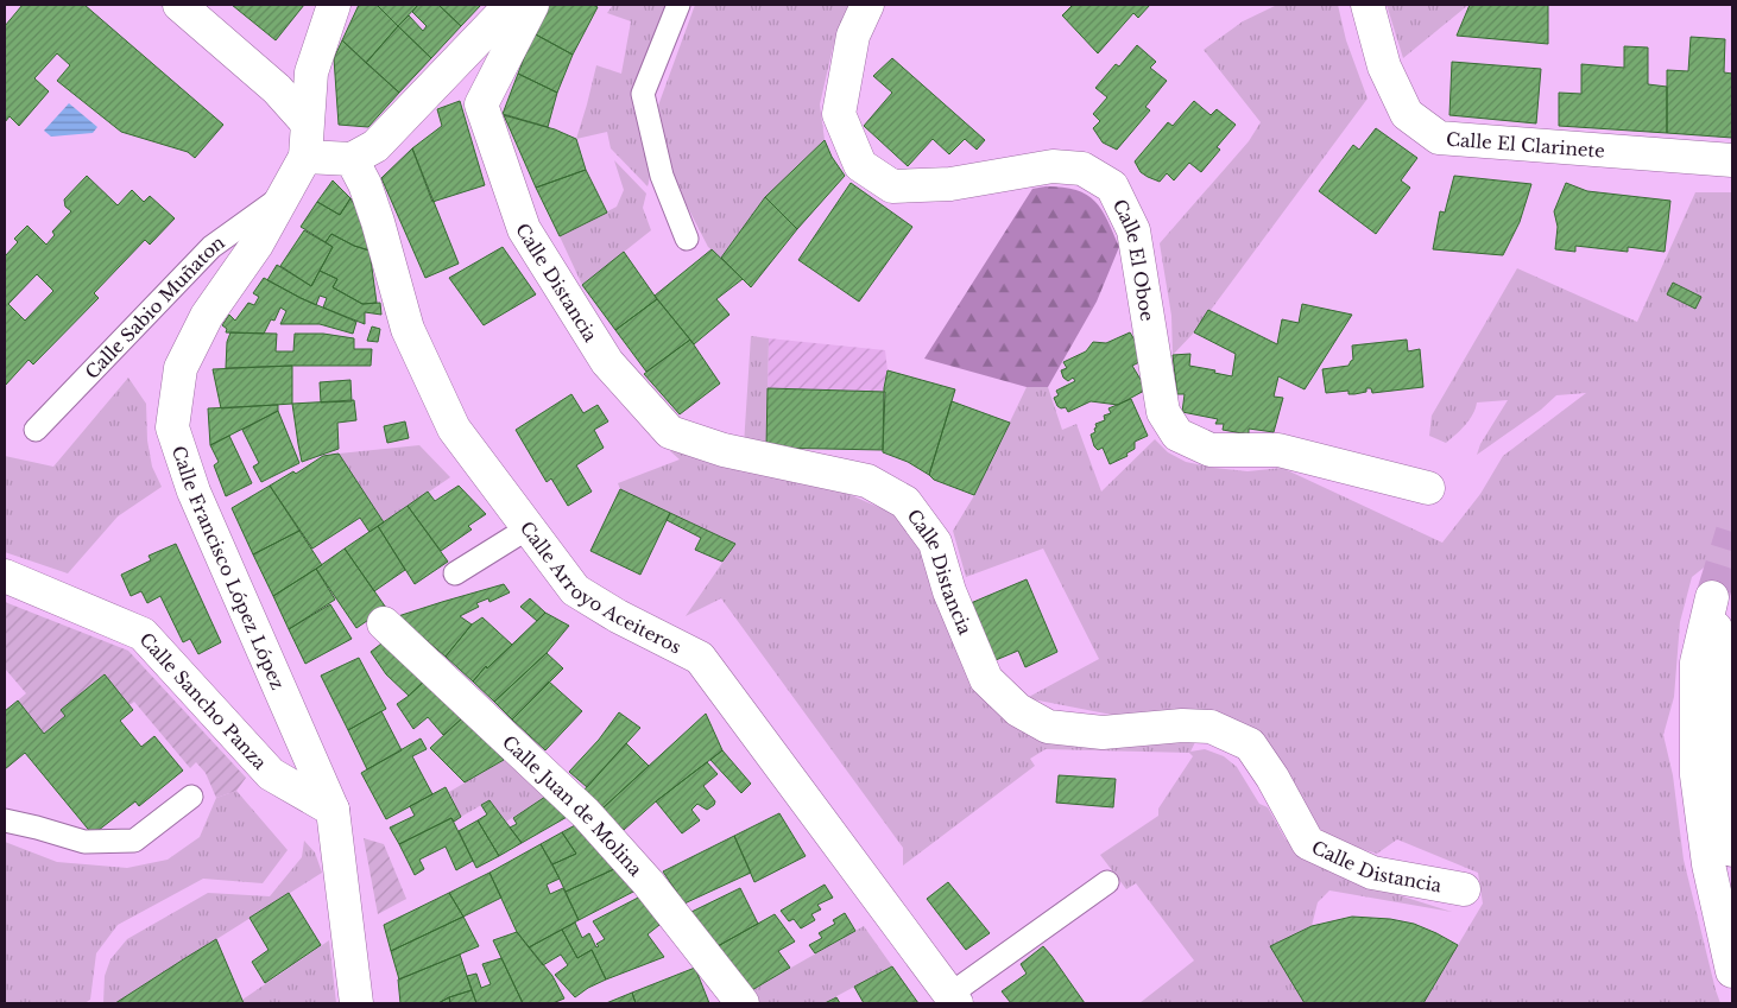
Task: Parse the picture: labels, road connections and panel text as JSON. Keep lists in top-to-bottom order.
{
  "streets": {
    "street": [
      "Calle El Clarinete",
      "Calle El Oboe",
      "Calle Distancia",
      "Calle Francisco López López",
      "Calle Arroyo Aceiteros",
      "Calle Sancho Panza",
      "Calle Juan de Molina"
    ],
    "lane": ["Calle Sabio Muñaton"]
  },
  "crossings": [
    ["Calle Sabio Muñaton", "Calle Francisco López López"],
    ["Calle Francisco López López", "Calle Sancho Panza"]
  ]
}
